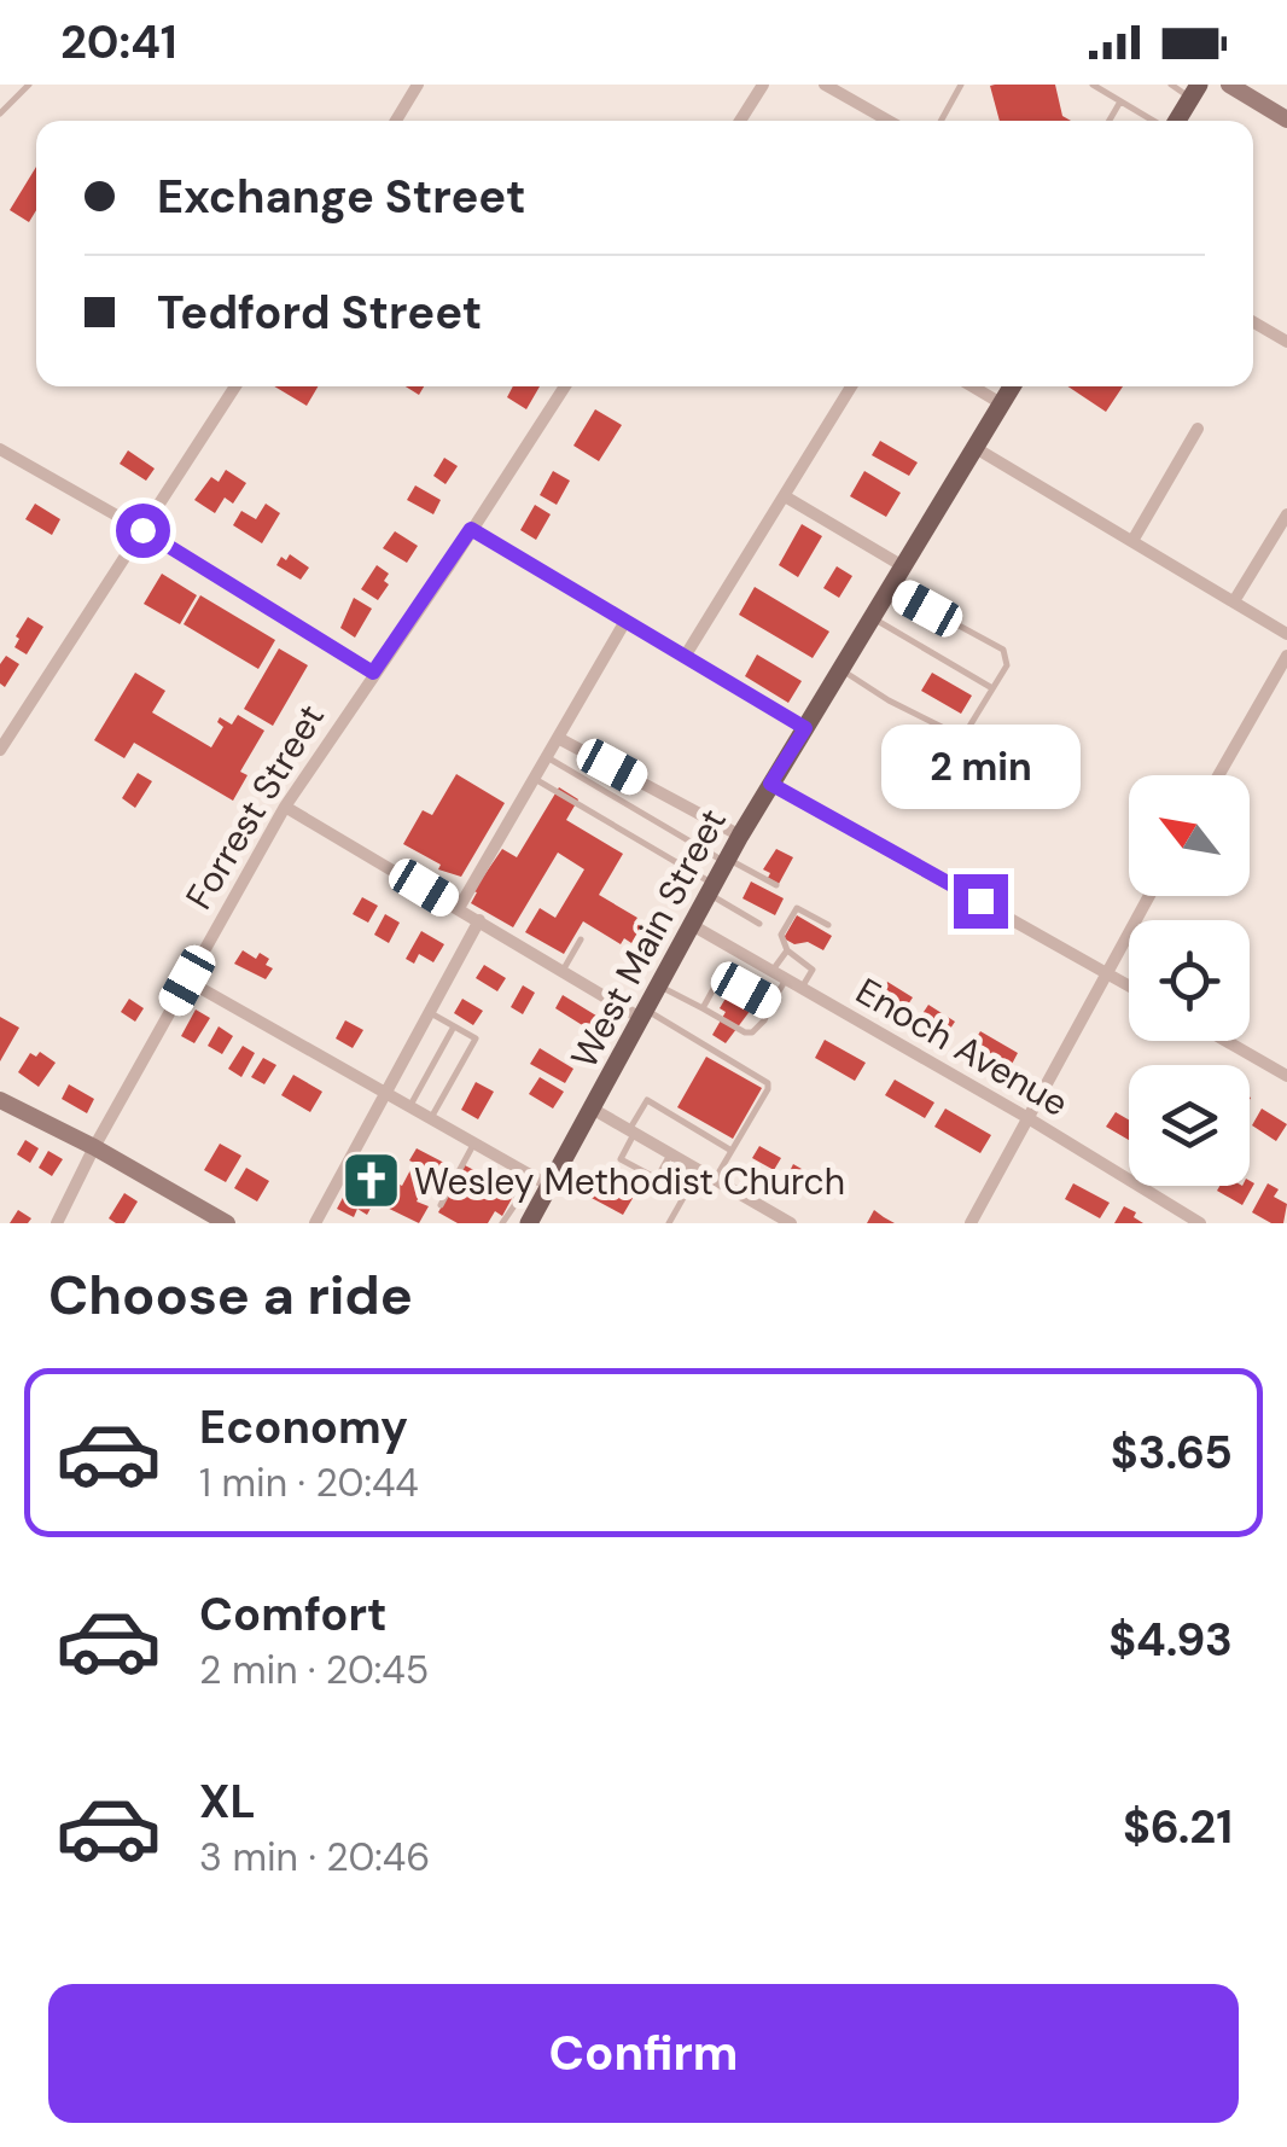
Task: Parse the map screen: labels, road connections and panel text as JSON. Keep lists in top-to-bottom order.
{
  "streets": {
    "main road": ["West Main Street"],
    "street": ["Forrest Street", "Enoch Avenue"]
  },
  "crossings": [
    ["West Main Street", "Enoch Avenue"]
  ],
  "places": {
    "church": ["Wesley Methodist Church"]
  },
  "north": "top left",
  "page": {
    "status": "20:41",
    "banner": ["Exchange Street", "Tedford Street"],
    "bubble": "2 min",
    "heading": "Choose a ride",
    "list": [
      {
        "name": "Economy",
        "note": "1 min · 20:44",
        "value": "$3.65"
      },
      {
        "name": "Comfort",
        "note": "2 min · 20:45",
        "value": "$4.93"
      },
      {
        "name": "XL",
        "note": "3 min · 20:46",
        "value": "$6.21"
      }
    ],
    "buttons": "Confirm"
  }
}
